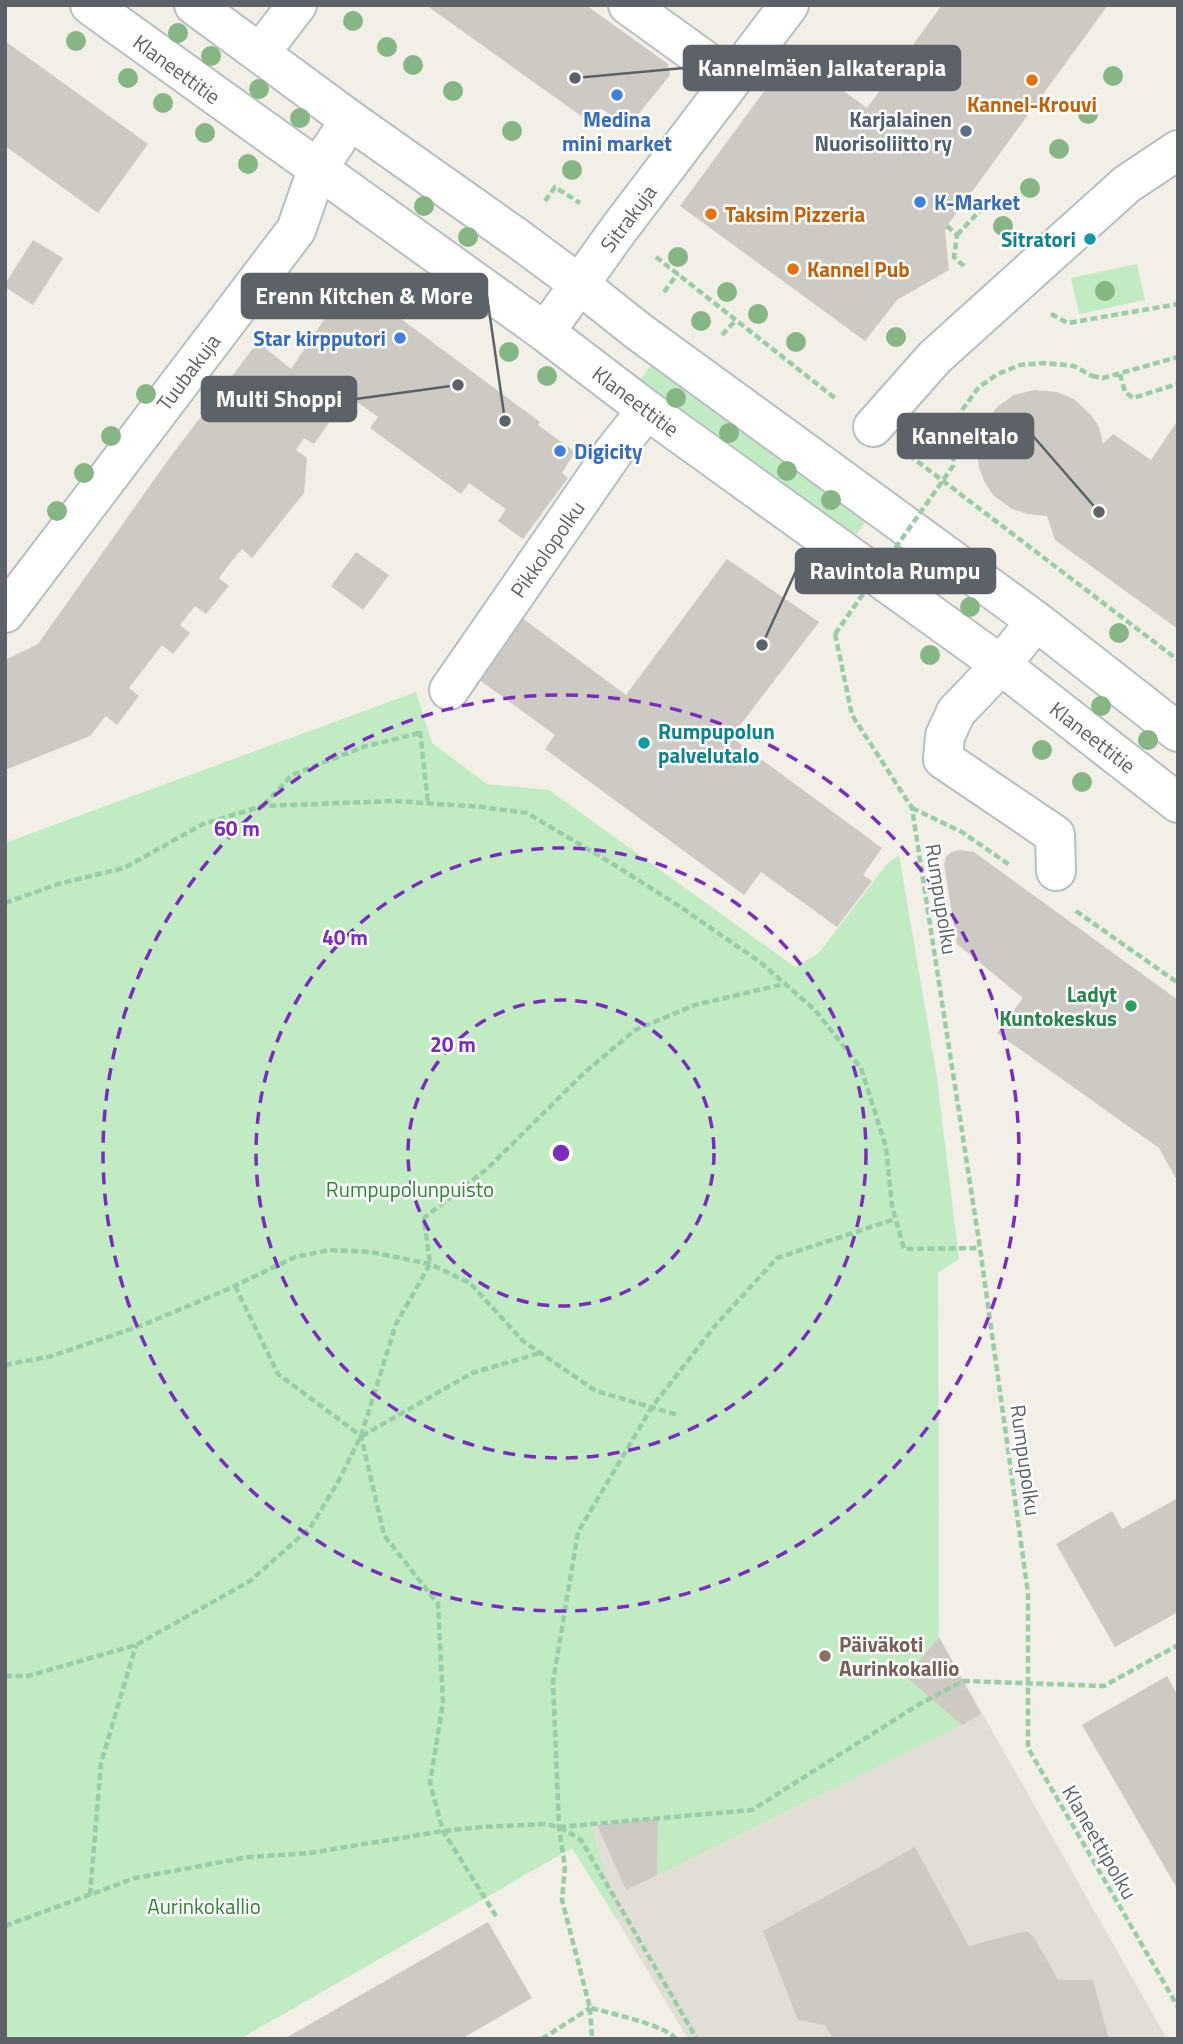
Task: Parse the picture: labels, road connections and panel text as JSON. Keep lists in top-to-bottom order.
{
  "streets": {
    "street": [
      "Klaneettitie",
      "Sitrakuja",
      "Tuubakuja",
      "Pikkolopolku"
    ],
    "path": ["Rumpupolku", "Klaneettipolku"]
  },
  "crossings": [
    ["Klaneettitie", "Sitrakuja"],
    ["Klaneettitie", "Tuubakuja"],
    ["Klaneettitie", "Pikkolopolku"],
    ["Rumpupolku", "Klaneettipolku"]
  ],
  "parks": ["Rumpupolunpuisto", "Aurinkokallio"],
  "places": [
    "Kannelmäen Jalkaterapia",
    "Kannel-Krouvi",
    "Medina mini market",
    "Karjalainen Nuorisoliitto ry",
    "K-Market",
    "Taksim Pizzeria",
    "Sitratori",
    "Kannel Pub",
    "Star kirpputori",
    "Multi Shoppi",
    "Erenn Kitchen & More",
    "Digicity",
    "Kanneltalo",
    "Ravintola Rumpu",
    "Rumpupolun palvelutalo",
    "Ladyt Kuntokeskus",
    "Päiväkoti Aurinkokallio"
  ],
  "rings": ["60 m", "40 m", "20 m"]
}
